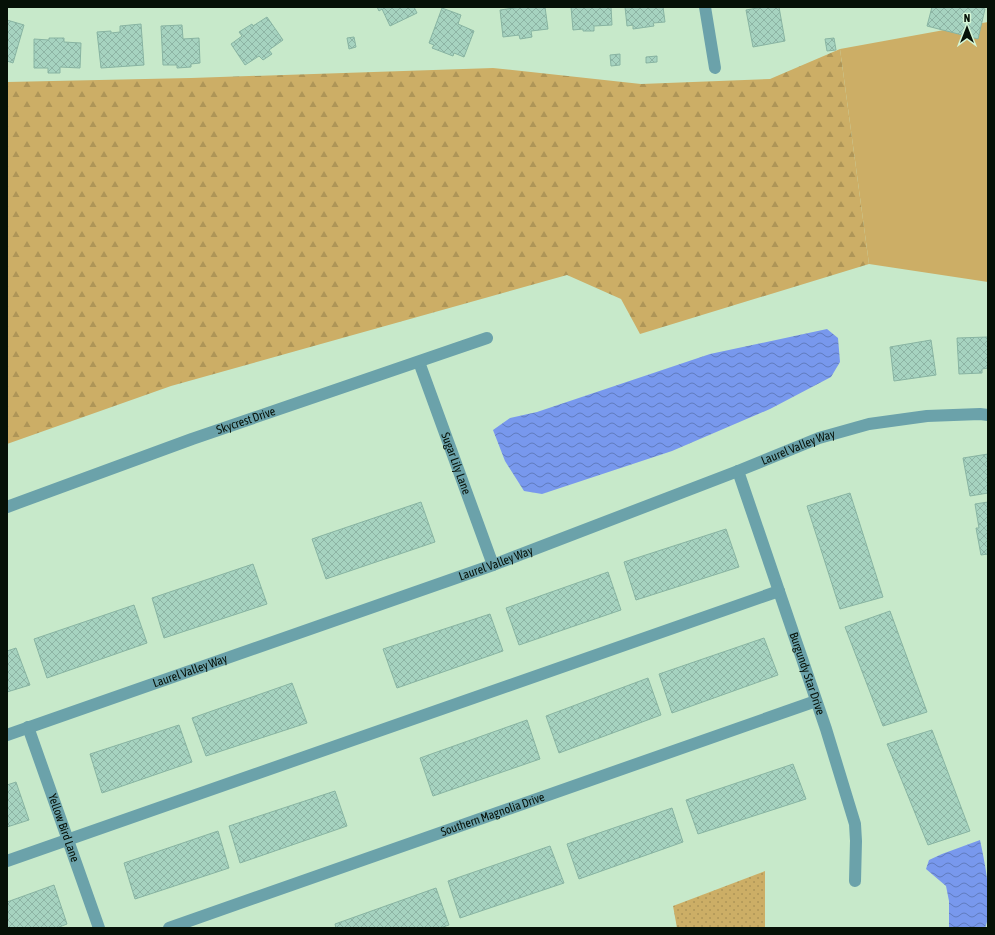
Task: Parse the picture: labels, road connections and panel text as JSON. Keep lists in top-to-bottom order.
{
  "streets": {
    "street": [
      "Skycrest Drive",
      "Laurel Valley Way",
      "Sugar Lily Lane",
      "Burgundy Star Drive",
      "Southern Magnolia Drive",
      "Yellow Bird Lane"
    ]
  },
  "crossings": [
    ["Skycrest Drive", "Sugar Lily Lane"],
    ["Laurel Valley Way", "Sugar Lily Lane"],
    ["Laurel Valley Way", "Burgundy Star Drive"],
    ["Laurel Valley Way", "Yellow Bird Lane"],
    ["Burgundy Star Drive", "Southern Magnolia Drive"]
  ],
  "north": "top"
}
